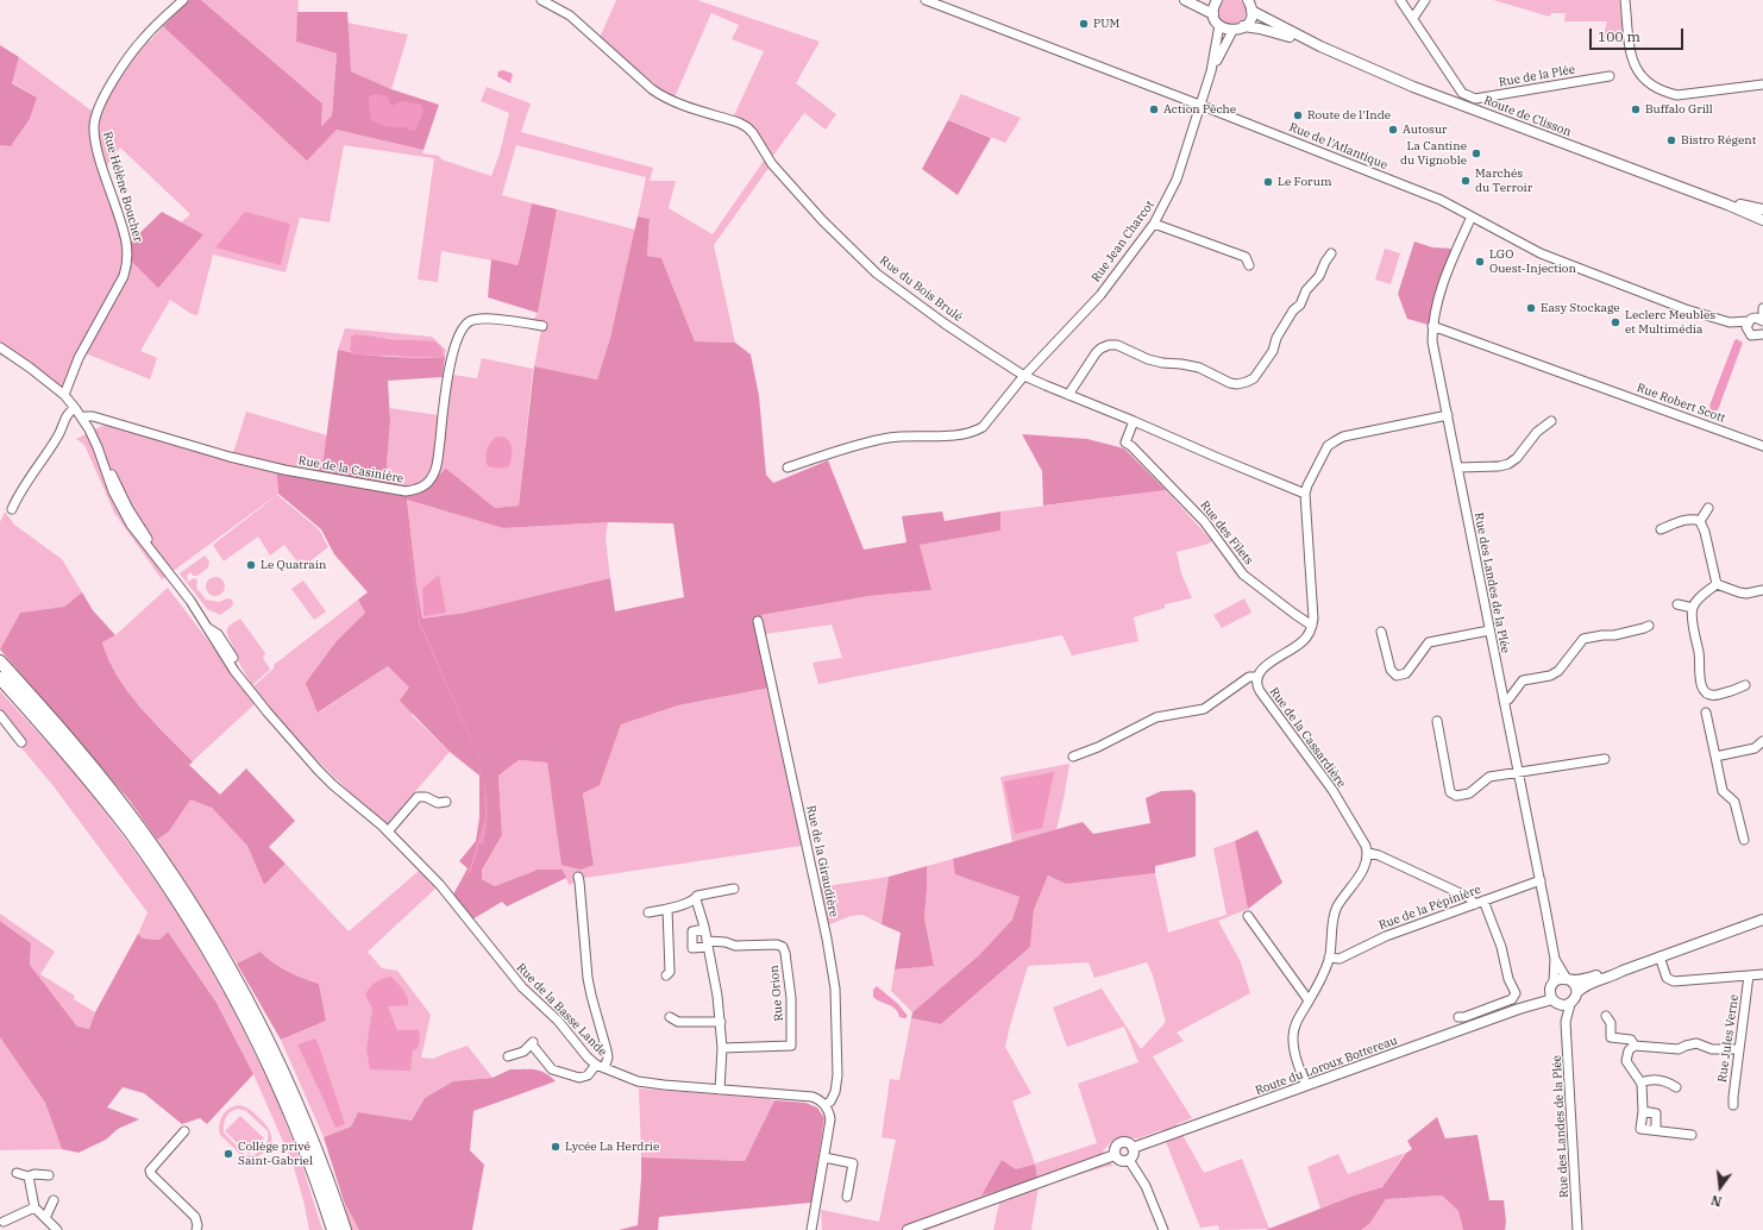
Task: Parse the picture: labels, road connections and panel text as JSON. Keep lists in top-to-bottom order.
{
  "streets": {
    "main road": ["Route de Clisson", "Route du Loroux Bottereau"],
    "street": [
      "Rue de la Plée",
      "Rue de l'Atlantique",
      "Rue Hélène Boucher",
      "Rue Jean Charcot",
      "Rue du Bois Brulé",
      "Rue Robert Scott",
      "Rue de la Casinière",
      "Rue des Filets",
      "Rue des Landes de la Plée",
      "Rue de la Cassardière",
      "Rue de la Giraudière",
      "Rue de la Pépinière",
      "Rue Orion",
      "Rue de la Basse Lande",
      "Rue Jules Verne"
    ]
  },
  "crossings": [
    ["Rue de l'Atlantique", "Rue Jean Charcot"],
    ["Rue de l'Atlantique", "Rue des Landes de la Plée"],
    ["Rue Hélène Boucher", "Rue de la Basse Lande"],
    ["Rue Jean Charcot", "Rue du Bois Brulé"],
    ["Rue du Bois Brulé", "Rue des Filets"],
    ["Rue Robert Scott", "Rue des Landes de la Plée"],
    ["Rue de la Casinière", "Rue de la Basse Lande"],
    ["Rue des Landes de la Plée", "Rue de la Pépinière"],
    ["Rue des Landes de la Plée", "Route du Loroux Bottereau"],
    ["Rue de la Giraudière", "Rue de la Basse Lande"]
  ],
  "places": [
    "PUM",
    "Action Pêche",
    "Buffalo Grill",
    "Route de l'Inde",
    "Autosur",
    "Bistro Régent",
    "La Cantine du Vignoble",
    "Marchés du Terroir",
    "Le Forum",
    "LGO Ouest-Injection",
    "Easy Stockage",
    "Leclerc Meubles et Multimédia",
    "Le Quatrain",
    "Lycée La Herdrie",
    "Collège privé Saint-Gabriel"
  ],
  "scale_bar": "100 m",
  "north": "bottom"
}
